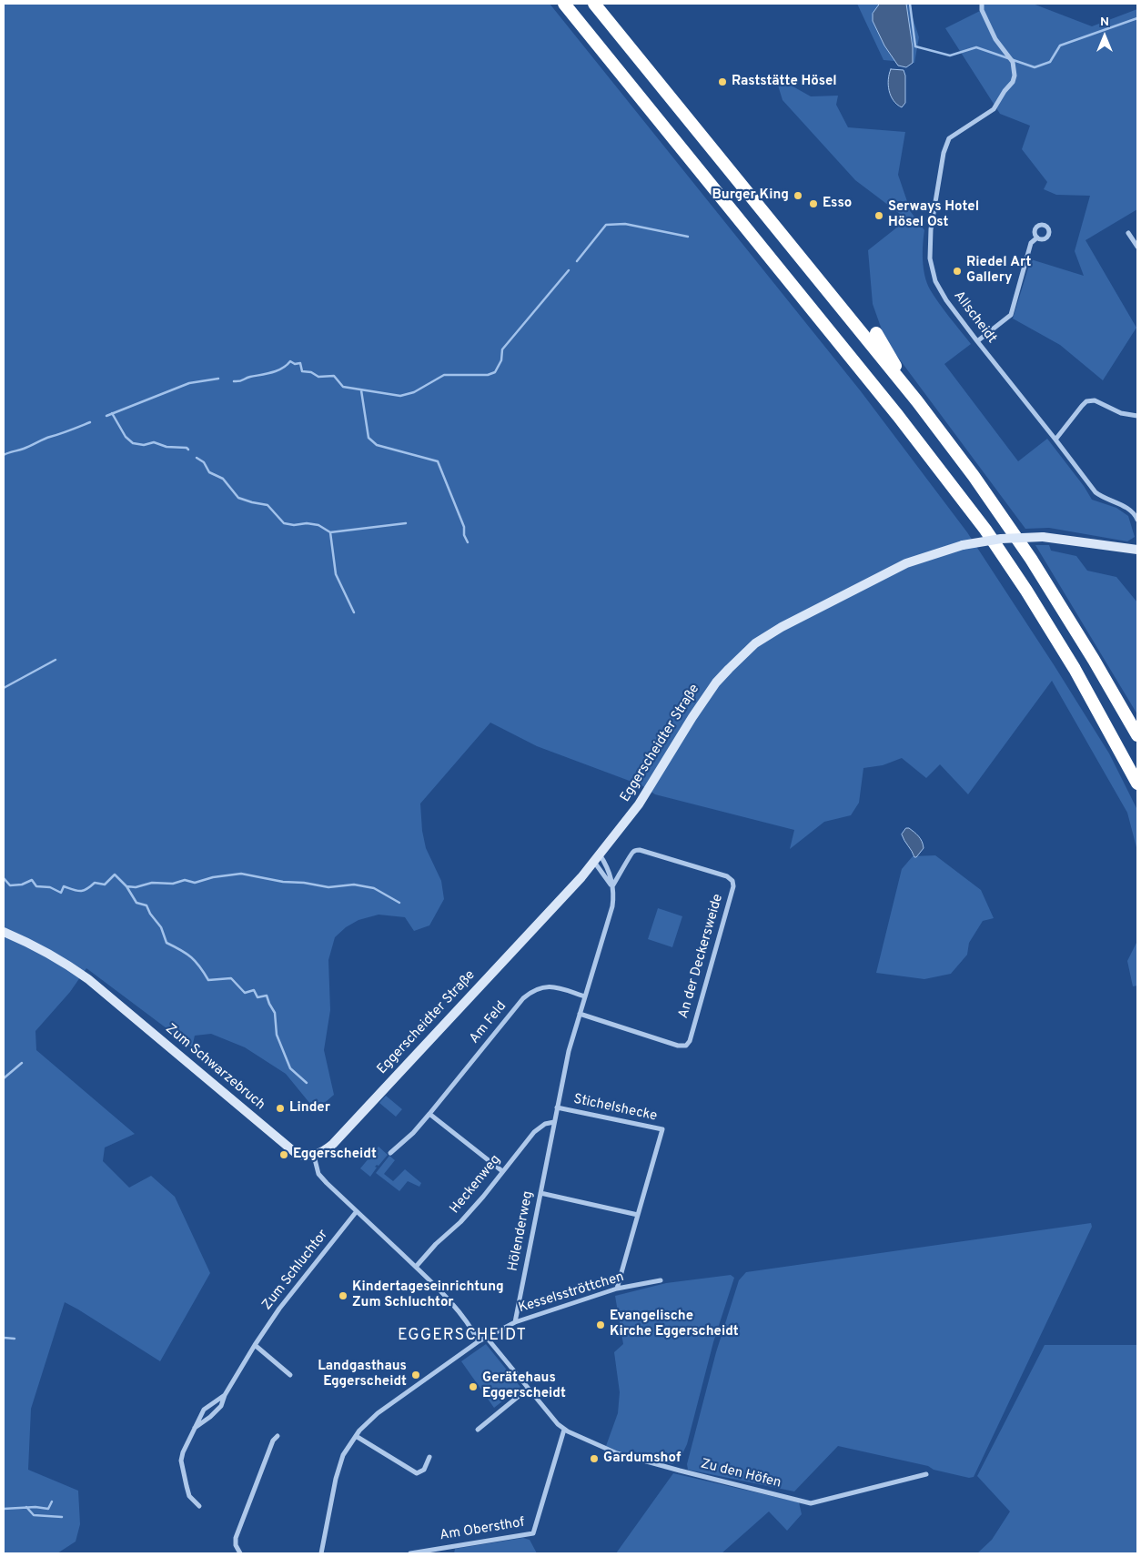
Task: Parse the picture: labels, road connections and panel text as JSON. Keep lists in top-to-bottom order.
{
  "streets": {
    "street": [
      "Allscheidt",
      "Eggerscheidter Straße",
      "An der Deckersweide",
      "Am Feld",
      "Zum Schwarzebruch",
      "Stichelshecke",
      "Heckenweg",
      "Hölenderweg",
      "Zum Schluchtor",
      "Kesselsströttchen",
      "Zu den Höfen",
      "Am Obersthof"
    ]
  },
  "crossings": [
    ["Eggerscheidter Straße", "Zum Schwarzebruch"],
    ["Eggerscheidter Straße", "Hölenderweg"],
    ["An der Deckersweide", "Hölenderweg"],
    ["Am Feld", "Hölenderweg"],
    ["Stichelshecke", "Hölenderweg"],
    ["Stichelshecke", "Kesselsströttchen"],
    ["Heckenweg", "Hölenderweg"],
    ["Hölenderweg", "Kesselsströttchen"],
    ["Zu den Höfen", "Am Obersthof"]
  ],
  "districts": ["EGGERSCHEIDT"],
  "places": [
    "Raststätte Hösel",
    "Burger King",
    "Esso",
    "Serways Hotel Hösel Ost",
    "Riedel Art Gallery",
    "Linder",
    "Eggerscheidt",
    "Kindertageseinrichtung Zum Schluchtor",
    "Evangelische Kirche Eggerscheidt",
    "Landgasthaus Eggerscheidt",
    "Gerätehaus Eggerscheidt",
    "Gardumshof"
  ],
  "north": "top"
}
